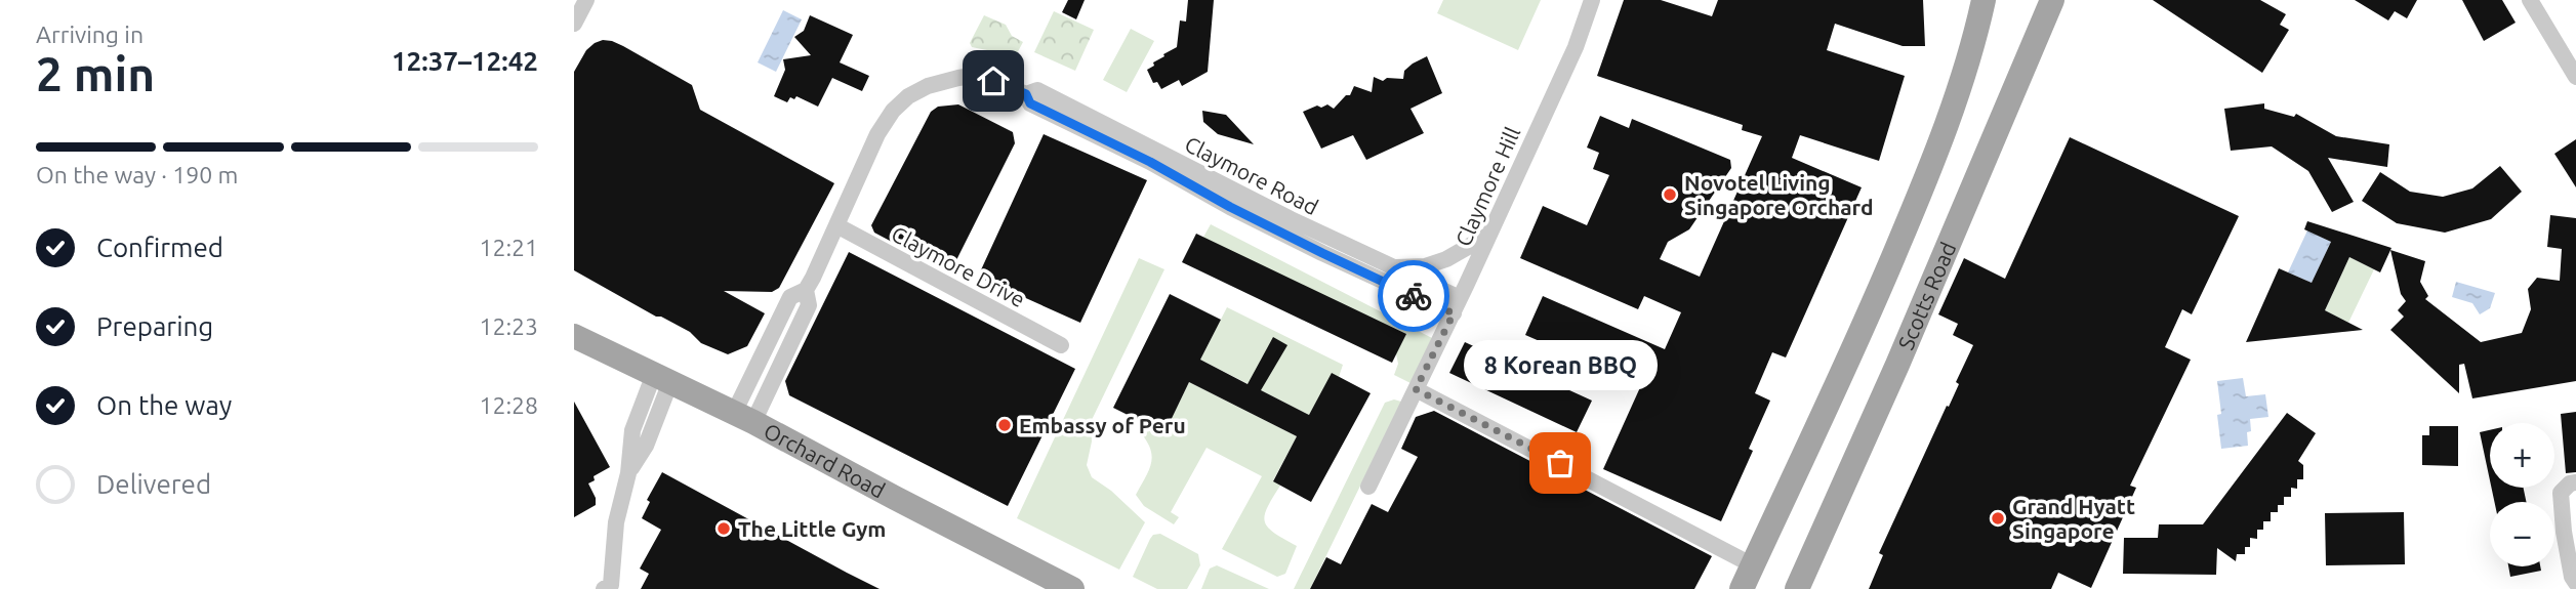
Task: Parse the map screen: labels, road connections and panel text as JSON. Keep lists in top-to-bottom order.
{
  "streets": {
    "main road": ["Scotts Road", "Orchard Road"],
    "street": ["Claymore Road", "Claymore Hill", "Claymore Drive"]
  },
  "crossings": [
    ["Claymore Road", "Claymore Hill"],
    ["Claymore Road", "Claymore Drive"],
    ["Claymore Road", "Orchard Road"]
  ],
  "places": [
    "Novotel Living Singapore Orchard",
    "Embassy of Peru",
    "8 Korean BBQ",
    "Grand Hyatt Singapore",
    "The Little Gym"
  ],
  "page": {
    "heading": ["2 min", "Arriving in", "12:37–12:42"],
    "bar": "On the way · 190 m",
    "list": [
      ["Confirmed", "12:21"],
      ["Preparing", "12:23"],
      ["On the way", "12:28"],
      "Delivered"
    ],
    "bubble": "8 Korean BBQ",
    "map_buttons": ["+", "−"]
  }
}
